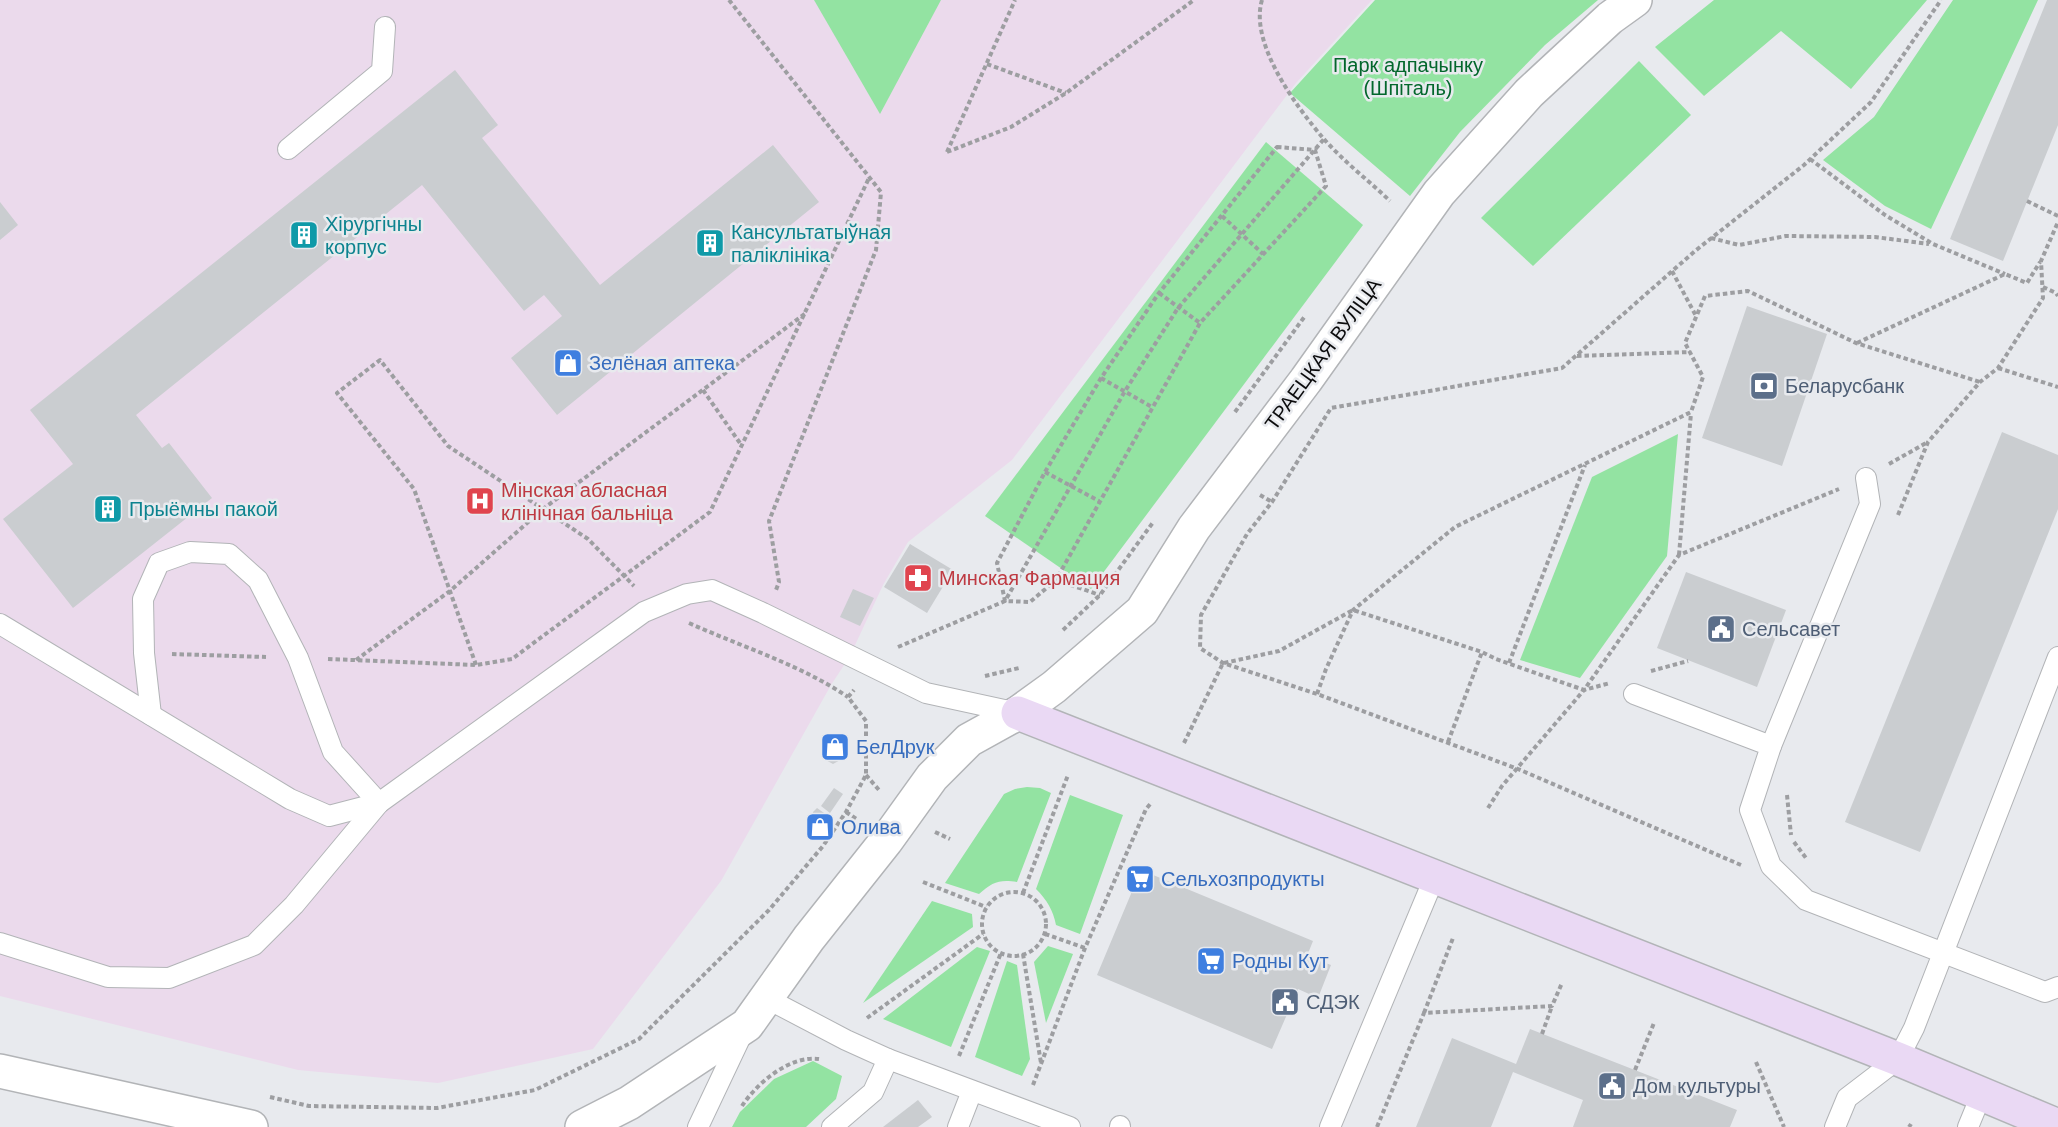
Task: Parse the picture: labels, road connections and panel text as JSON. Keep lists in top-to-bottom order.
{
  "streets": {
    "street": ["ТРАЕЦКАЯ ВУЛІЦА"]
  },
  "parks": ["Парк адпачынку (Шпіталь)"],
  "places": {
    "building": ["Хірургічны корпус", "Кансультатыўная паліклініка", "Прыёмны пакой"],
    "shop": ["Зелёная аптека", "БелДрук", "Олива"],
    "bank": ["Беларусбанк"],
    "hospital": ["Мінская абласная клінічная бальніца"],
    "pharmacy": ["Минская Фармация"],
    "public building": ["Сельсавет", "СДЭК", "Дом культуры"],
    "supermarket": ["Сельхозпродукты", "Родны Кут"]
  }
}
